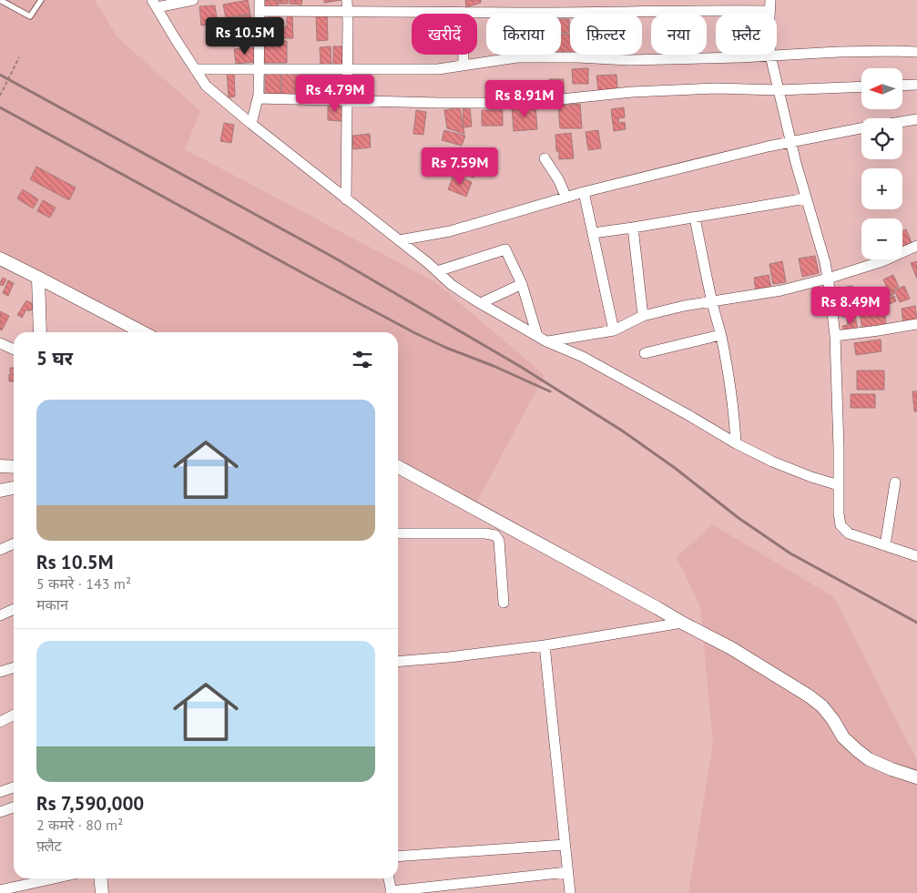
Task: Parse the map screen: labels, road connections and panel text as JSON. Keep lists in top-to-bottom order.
{
  "north": "left",
  "page": {
    "chip": [
      "खरीदें",
      "किराया",
      "फ़िल्टर",
      "नया",
      "फ़्लैट"
    ],
    "price": [
      "Rs 10.5M",
      "Rs 4.79M",
      "Rs 8.91M",
      "Rs 7.59M",
      "Rs 8.49M"
    ],
    "map_buttons": ["+", "−"],
    "heading": "5 घर",
    "list": [
      {
        "name": "Rs 10.5M",
        "note": "5 कमरे · 143 m² · मकान"
      },
      {
        "name": "Rs 7,590,000",
        "note": "2 कमरे · 80 m² · फ़्लैट"
      }
    ]
  }
}
